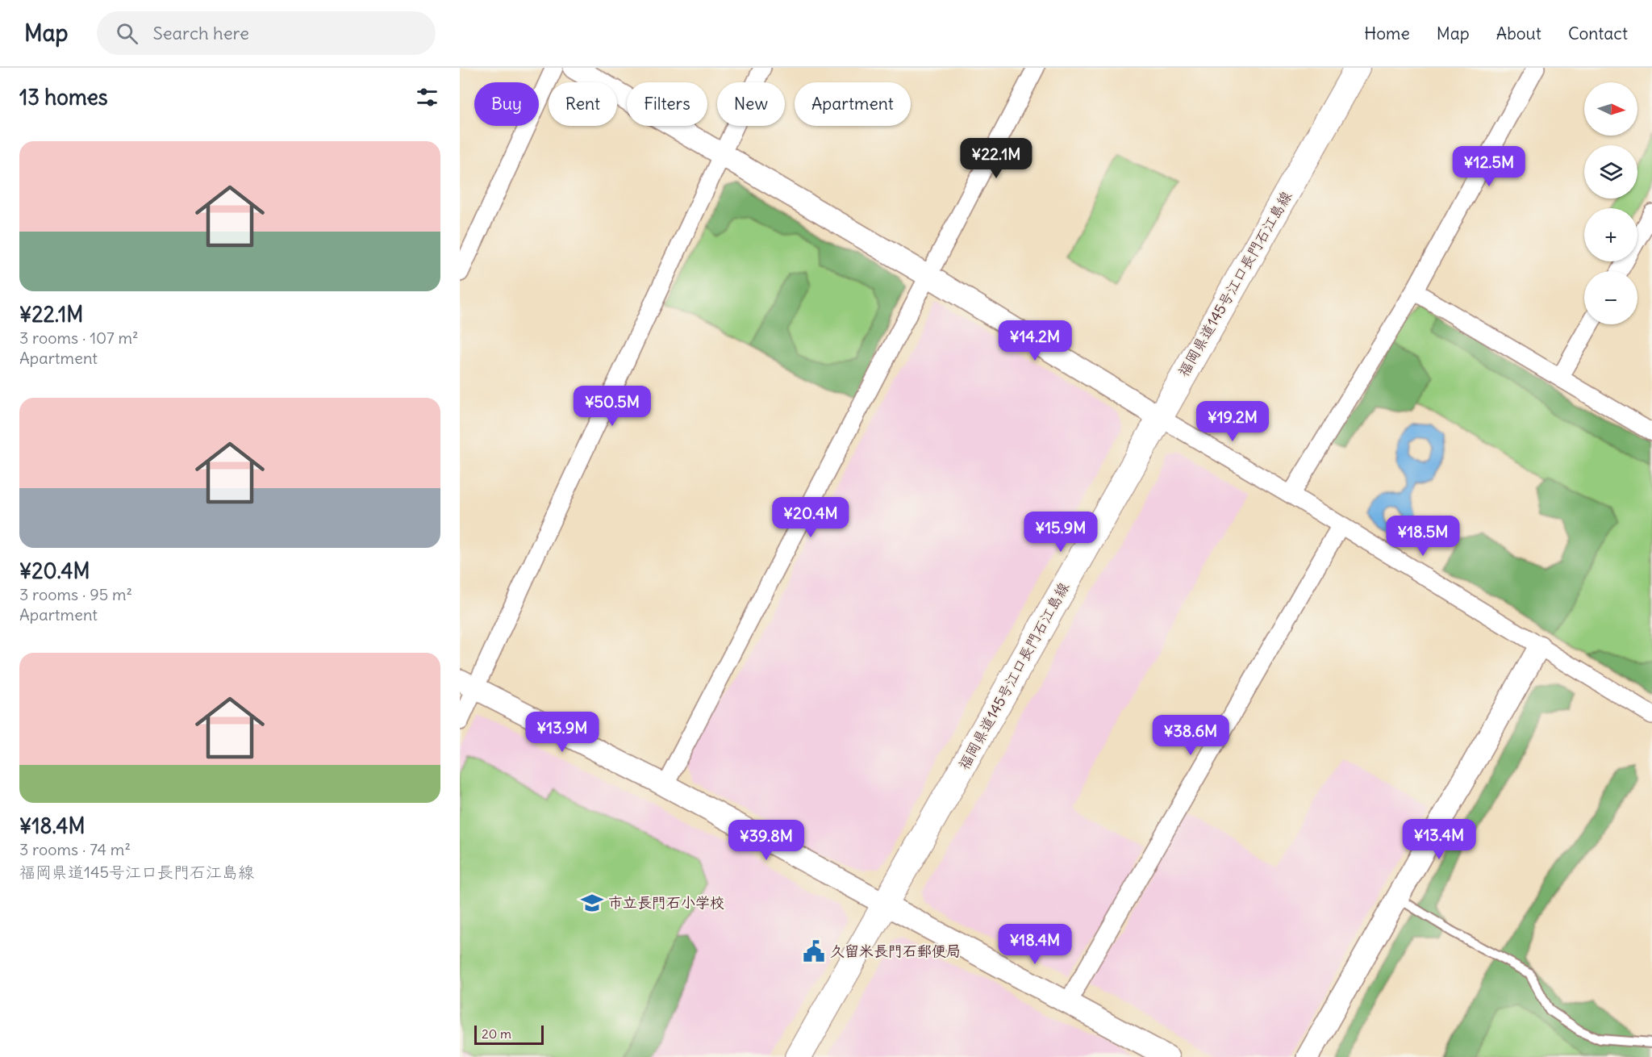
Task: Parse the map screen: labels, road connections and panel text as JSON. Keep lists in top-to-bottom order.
{
  "streets": {
    "main road": ["福岡県道145号江口長門石江島線"]
  },
  "places": {
    "school or university": ["市立長門石小学校"],
    "public building": ["久留米長門石郵便局"]
  },
  "scale_bar": "20 m",
  "north": "right",
  "page": {
    "header": "Map",
    "search": "Search here",
    "nav": [
      "Home",
      "Map",
      "About",
      "Contact"
    ],
    "heading": "13 homes",
    "map_buttons": ["+", "−"],
    "chip": [
      "Buy",
      "Rent",
      "Filters",
      "New",
      "Apartment"
    ],
    "list": [
      {
        "name": "¥22.1M",
        "note": "3 rooms · 107 m² · Apartment"
      },
      {
        "name": "¥20.4M",
        "note": "3 rooms · 95 m² · Apartment"
      },
      {
        "name": "¥18.4M",
        "note": "3 rooms · 74 m² · 福岡県道145号江口長門石江島線"
      }
    ],
    "price": [
      "¥22.1M",
      "¥12.5M",
      "¥14.2M",
      "¥50.5M",
      "¥19.2M",
      "¥20.4M",
      "¥15.9M",
      "¥18.5M",
      "¥13.9M",
      "¥38.6M",
      "¥13.4M",
      "¥39.8M",
      "¥18.4M"
    ],
    "scale": "20 m"
  }
}
